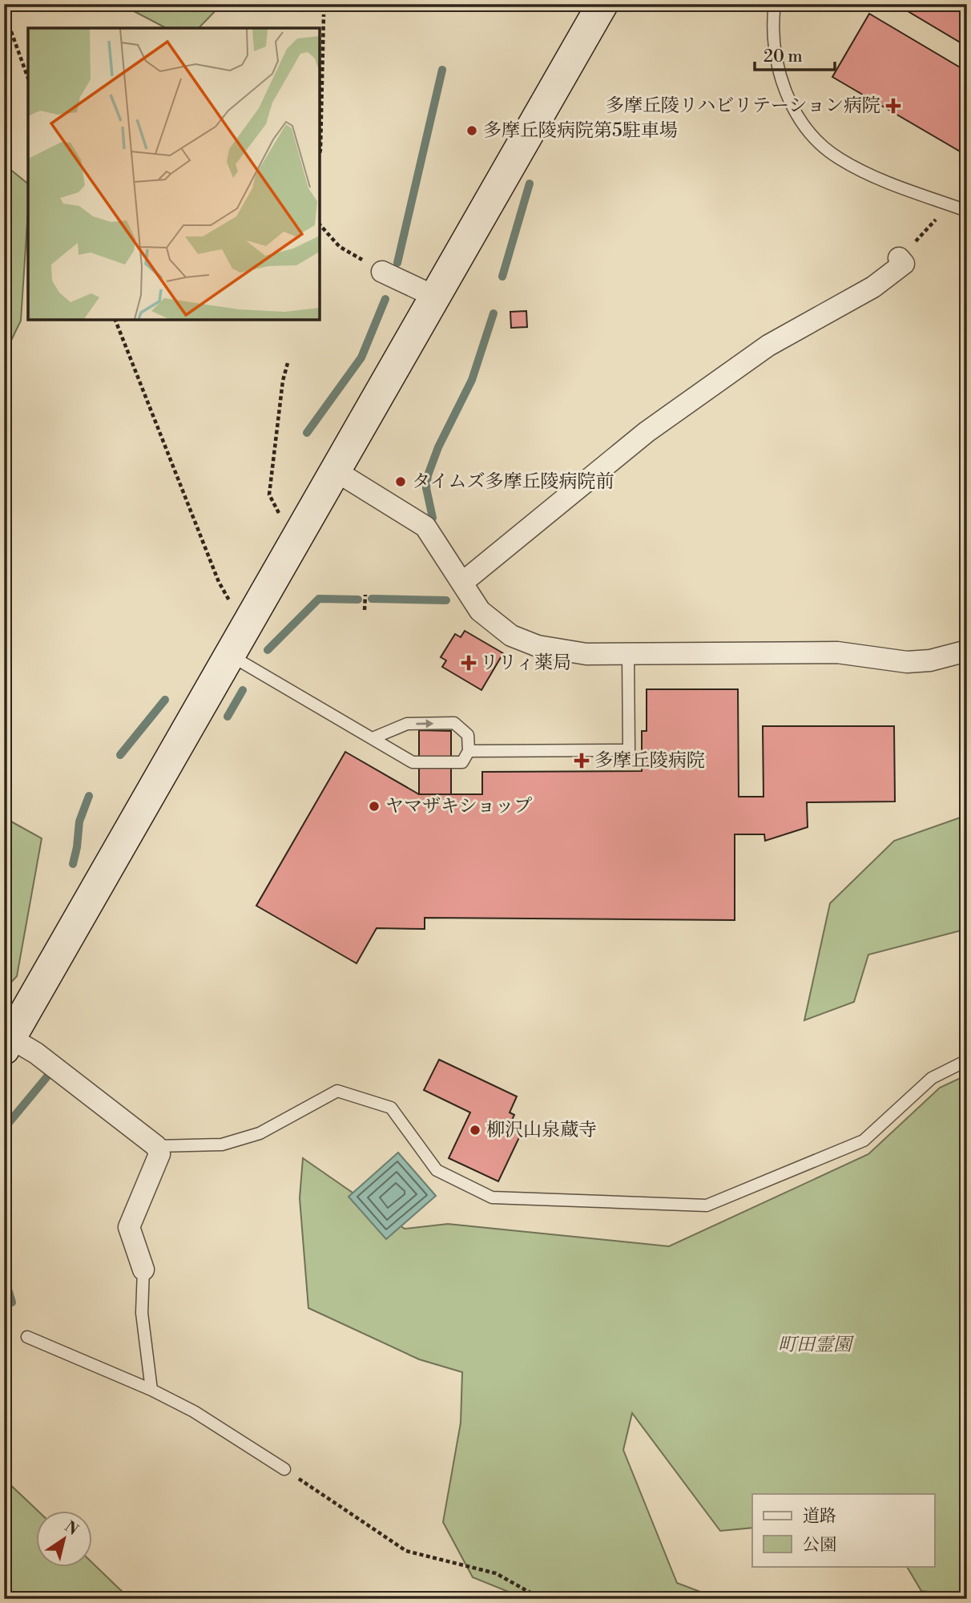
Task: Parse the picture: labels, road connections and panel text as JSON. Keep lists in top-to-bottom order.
{
  "parks": ["町田霊園"],
  "places": {
    "health": ["多摩丘陵リハビリテーション病院", "リリィ薬局", "多摩丘陵病院"],
    "other": [
      "多摩丘陵病院第5駐車場",
      "タイムズ多摩丘陵病院前",
      "ヤマザキショップ",
      "柳沢山泉蔵寺"
    ]
  },
  "legend": ["道路", "公園"],
  "scale_bar": "20 m",
  "north": "top right"
}
